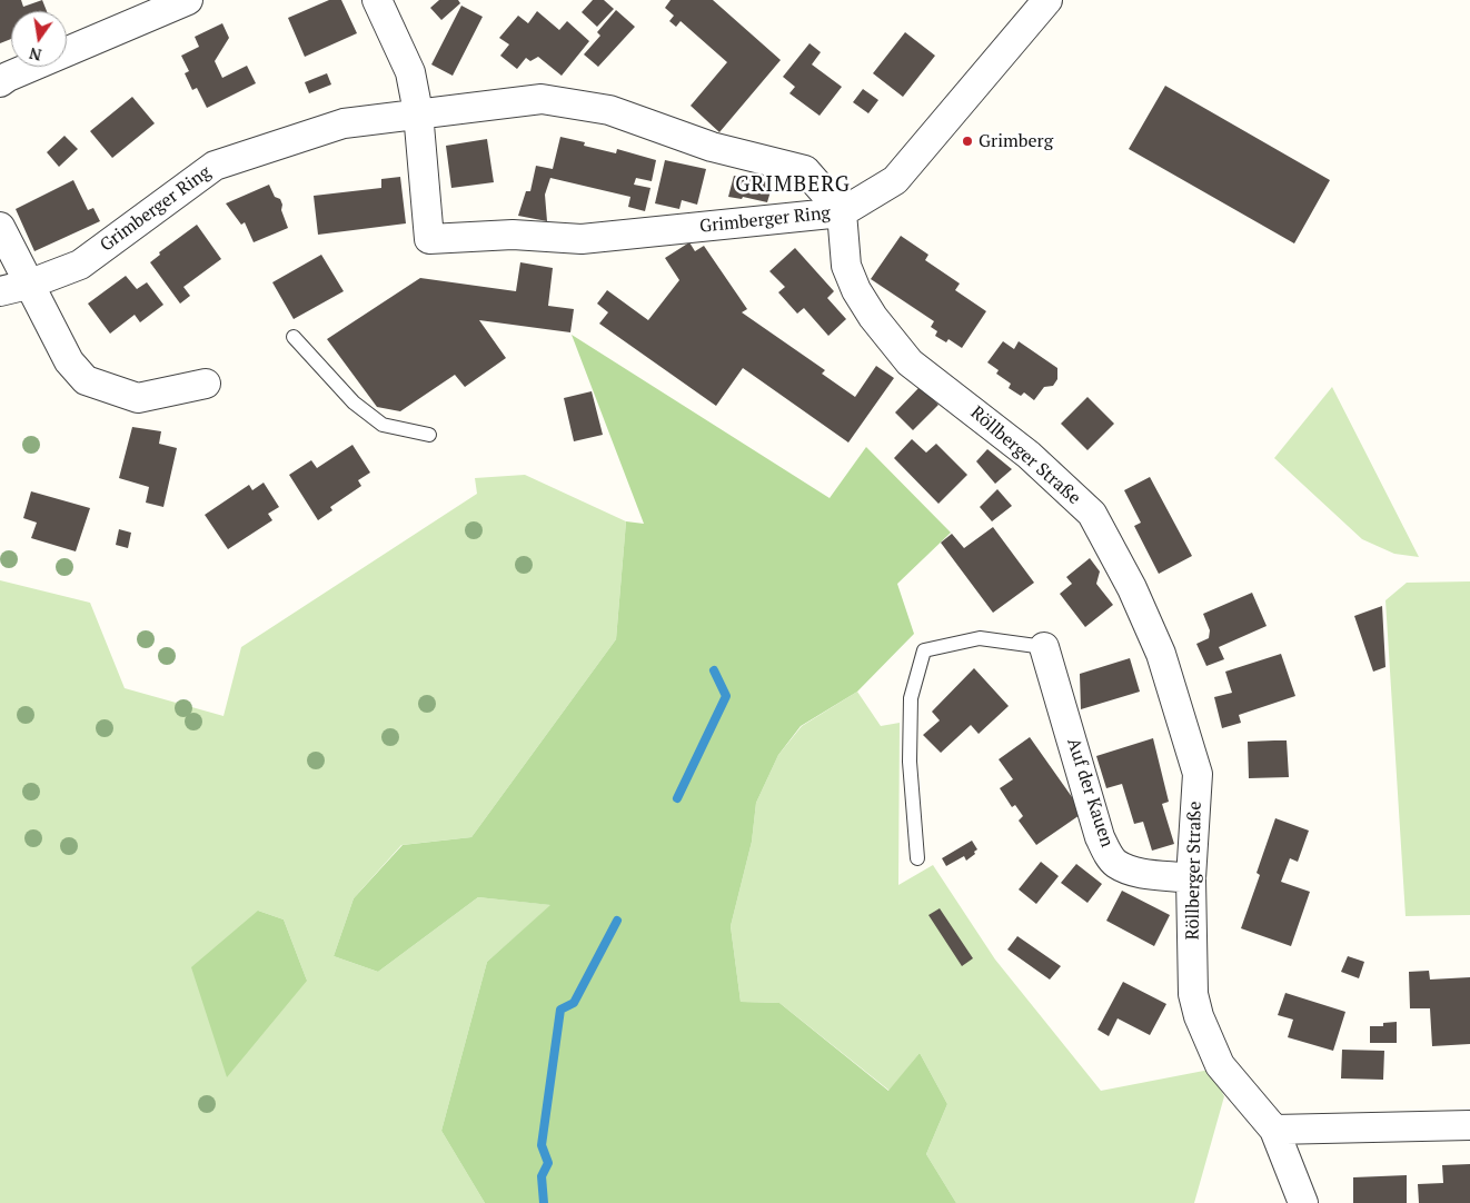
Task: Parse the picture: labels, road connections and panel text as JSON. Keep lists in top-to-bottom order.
{
  "streets": {
    "street": ["Grimberger Ring", "Röllberger Straße", "Auf der Kauen"]
  },
  "crossings": [
    ["Grimberger Ring", "Röllberger Straße"],
    ["Röllberger Straße", "Auf der Kauen"]
  ],
  "districts": ["GRIMBERG"],
  "places": ["Grimberg"],
  "north": "bottom"
}
